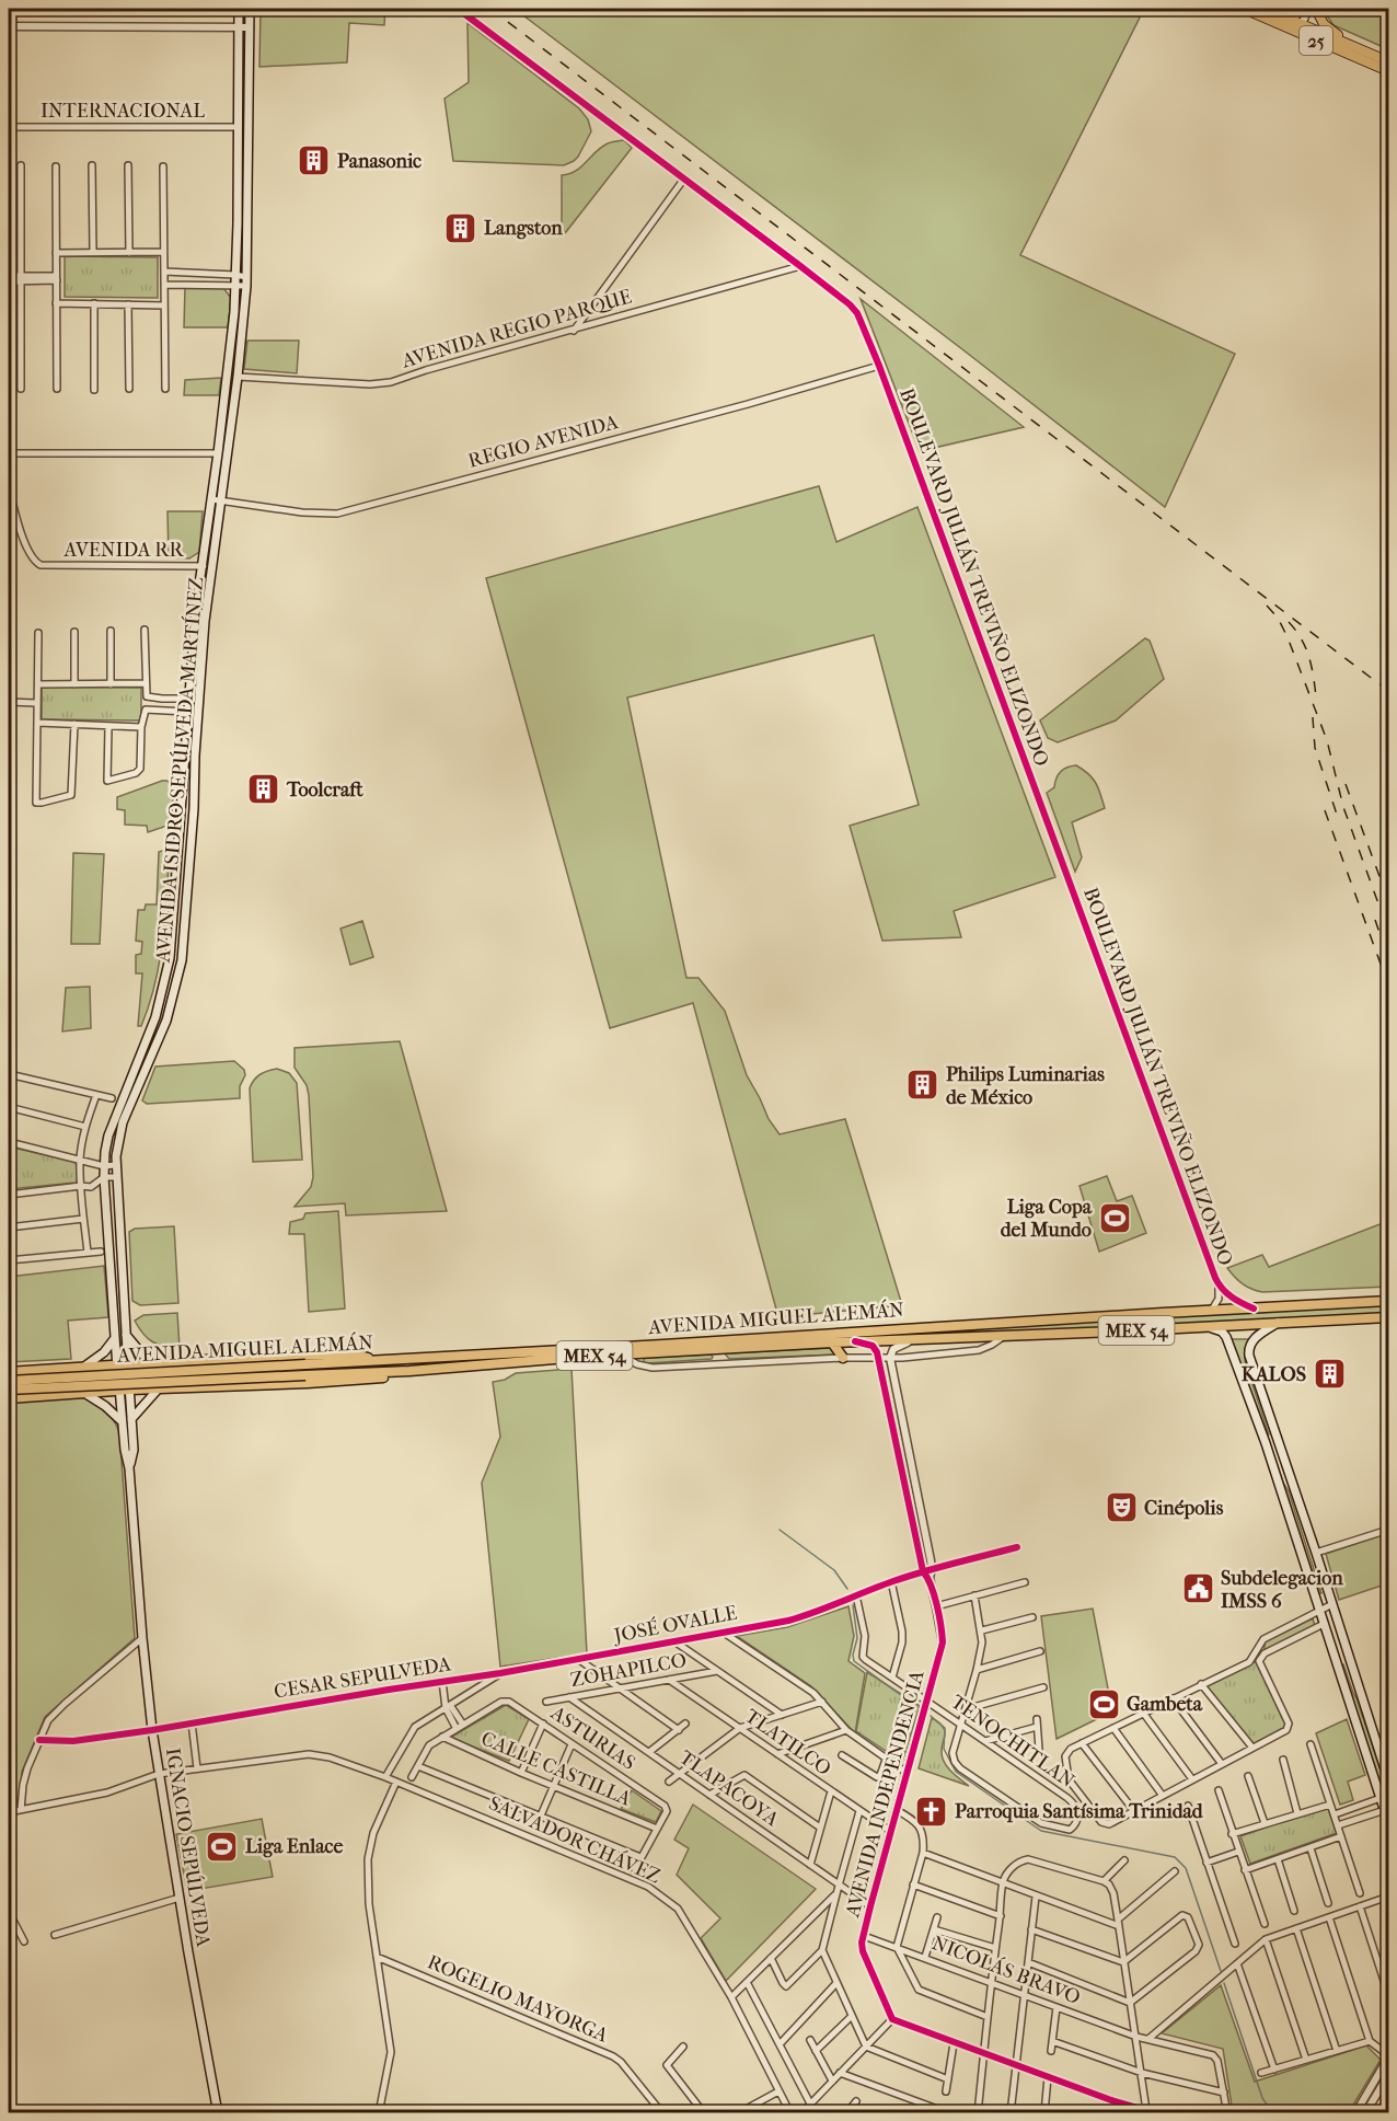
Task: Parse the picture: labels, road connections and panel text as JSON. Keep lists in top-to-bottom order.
{
  "streets": {
    "highway": ["AVENIDA MIGUEL ALEMÁN", "MEX 54"],
    "main road": ["25", "AVENIDA ISIDRO SEPÚLVEDA MARTÍNEZ", "IGNACIO SEPÚLVEDA"],
    "street": [
      "INTERNACIONAL",
      "AVENIDA REGIO PARQUE",
      "REGIO AVENIDA",
      "AVENIDA RR",
      "BOULEVARD JULIÁN TREVIÑO ELIZONDO",
      "JOSÉ OVALLE",
      "ZOHAPILCO",
      "CESAR SEPULVEDA",
      "ASTURIAS",
      "TENOCHITLAN",
      "TLATILCO",
      "CALLE CASTILLA",
      "TLAPACOYA",
      "AVENIDA INDEPENDENCIA",
      "SALVADOR CHÁVEZ",
      "NICOLÁS BRAVO",
      "ROGELIO MAYORGA"
    ]
  },
  "crossings": [
    ["INTERNACIONAL", "AVENIDA ISIDRO SEPÚLVEDA MARTÍNEZ"],
    ["AVENIDA REGIO PARQUE", "BOULEVARD JULIÁN TREVIÑO ELIZONDO"],
    ["AVENIDA REGIO PARQUE", "AVENIDA ISIDRO SEPÚLVEDA MARTÍNEZ"],
    ["REGIO AVENIDA", "BOULEVARD JULIÁN TREVIÑO ELIZONDO"],
    ["REGIO AVENIDA", "AVENIDA ISIDRO SEPÚLVEDA MARTÍNEZ"],
    ["AVENIDA RR", "AVENIDA ISIDRO SEPÚLVEDA MARTÍNEZ"],
    ["BOULEVARD JULIÁN TREVIÑO ELIZONDO", "AVENIDA MIGUEL ALEMÁN"],
    ["AVENIDA ISIDRO SEPÚLVEDA MARTÍNEZ", "IGNACIO SEPÚLVEDA"],
    ["JOSÉ OVALLE", "CESAR SEPULVEDA"],
    ["JOSÉ OVALLE", "TENOCHITLAN"],
    ["JOSÉ OVALLE", "AVENIDA INDEPENDENCIA"],
    ["ZOHAPILCO", "TLATILCO"],
    ["ZOHAPILCO", "TLAPACOYA"],
    ["CESAR SEPULVEDA", "IGNACIO SEPÚLVEDA"],
    ["ASTURIAS", "CALLE CASTILLA"],
    ["TENOCHITLAN", "AVENIDA INDEPENDENCIA"],
    ["TLATILCO", "AVENIDA INDEPENDENCIA"],
    ["TLAPACOYA", "AVENIDA INDEPENDENCIA"],
    ["AVENIDA INDEPENDENCIA", "NICOLÁS BRAVO"],
    ["SALVADOR CHÁVEZ", "IGNACIO SEPÚLVEDA"]
  ],
  "places": {
    "building": [
      "Panasonic",
      "Langston",
      "Toolcraft",
      "Philips Luminarias de México",
      "KALOS"
    ],
    "sports": ["Liga Copa del Mundo", "Gambeta", "Liga Enlace"],
    "theatre": ["Cinépolis"],
    "public building": ["Subdelegacion IMSS 6"],
    "church": ["Parroquia Santísima Trinidad"]
  }
}
